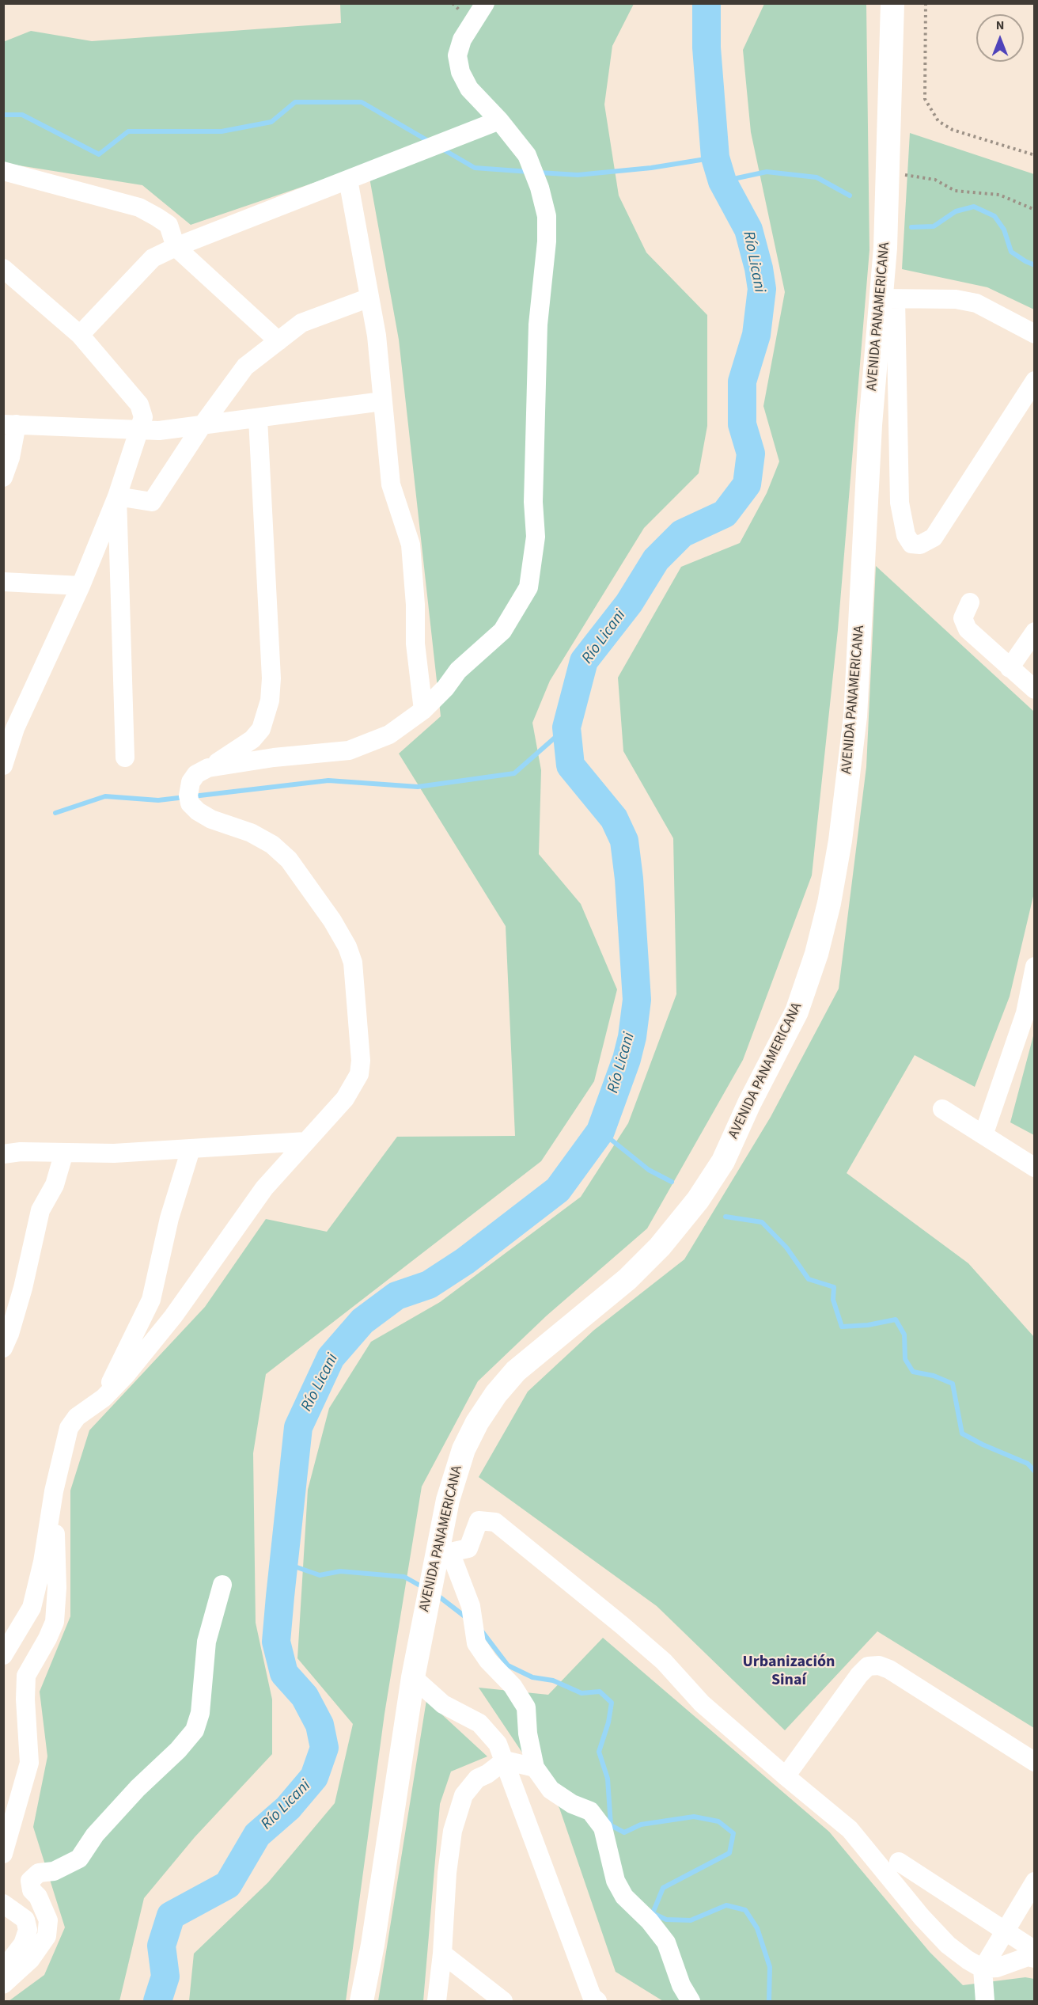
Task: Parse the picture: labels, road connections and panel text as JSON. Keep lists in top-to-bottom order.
{
  "streets": {
    "main road": ["AVENIDA PANAMERICANA"]
  },
  "districts": ["Urbanización Sinaí"],
  "water": ["Río Licani"],
  "north": "top"
}
